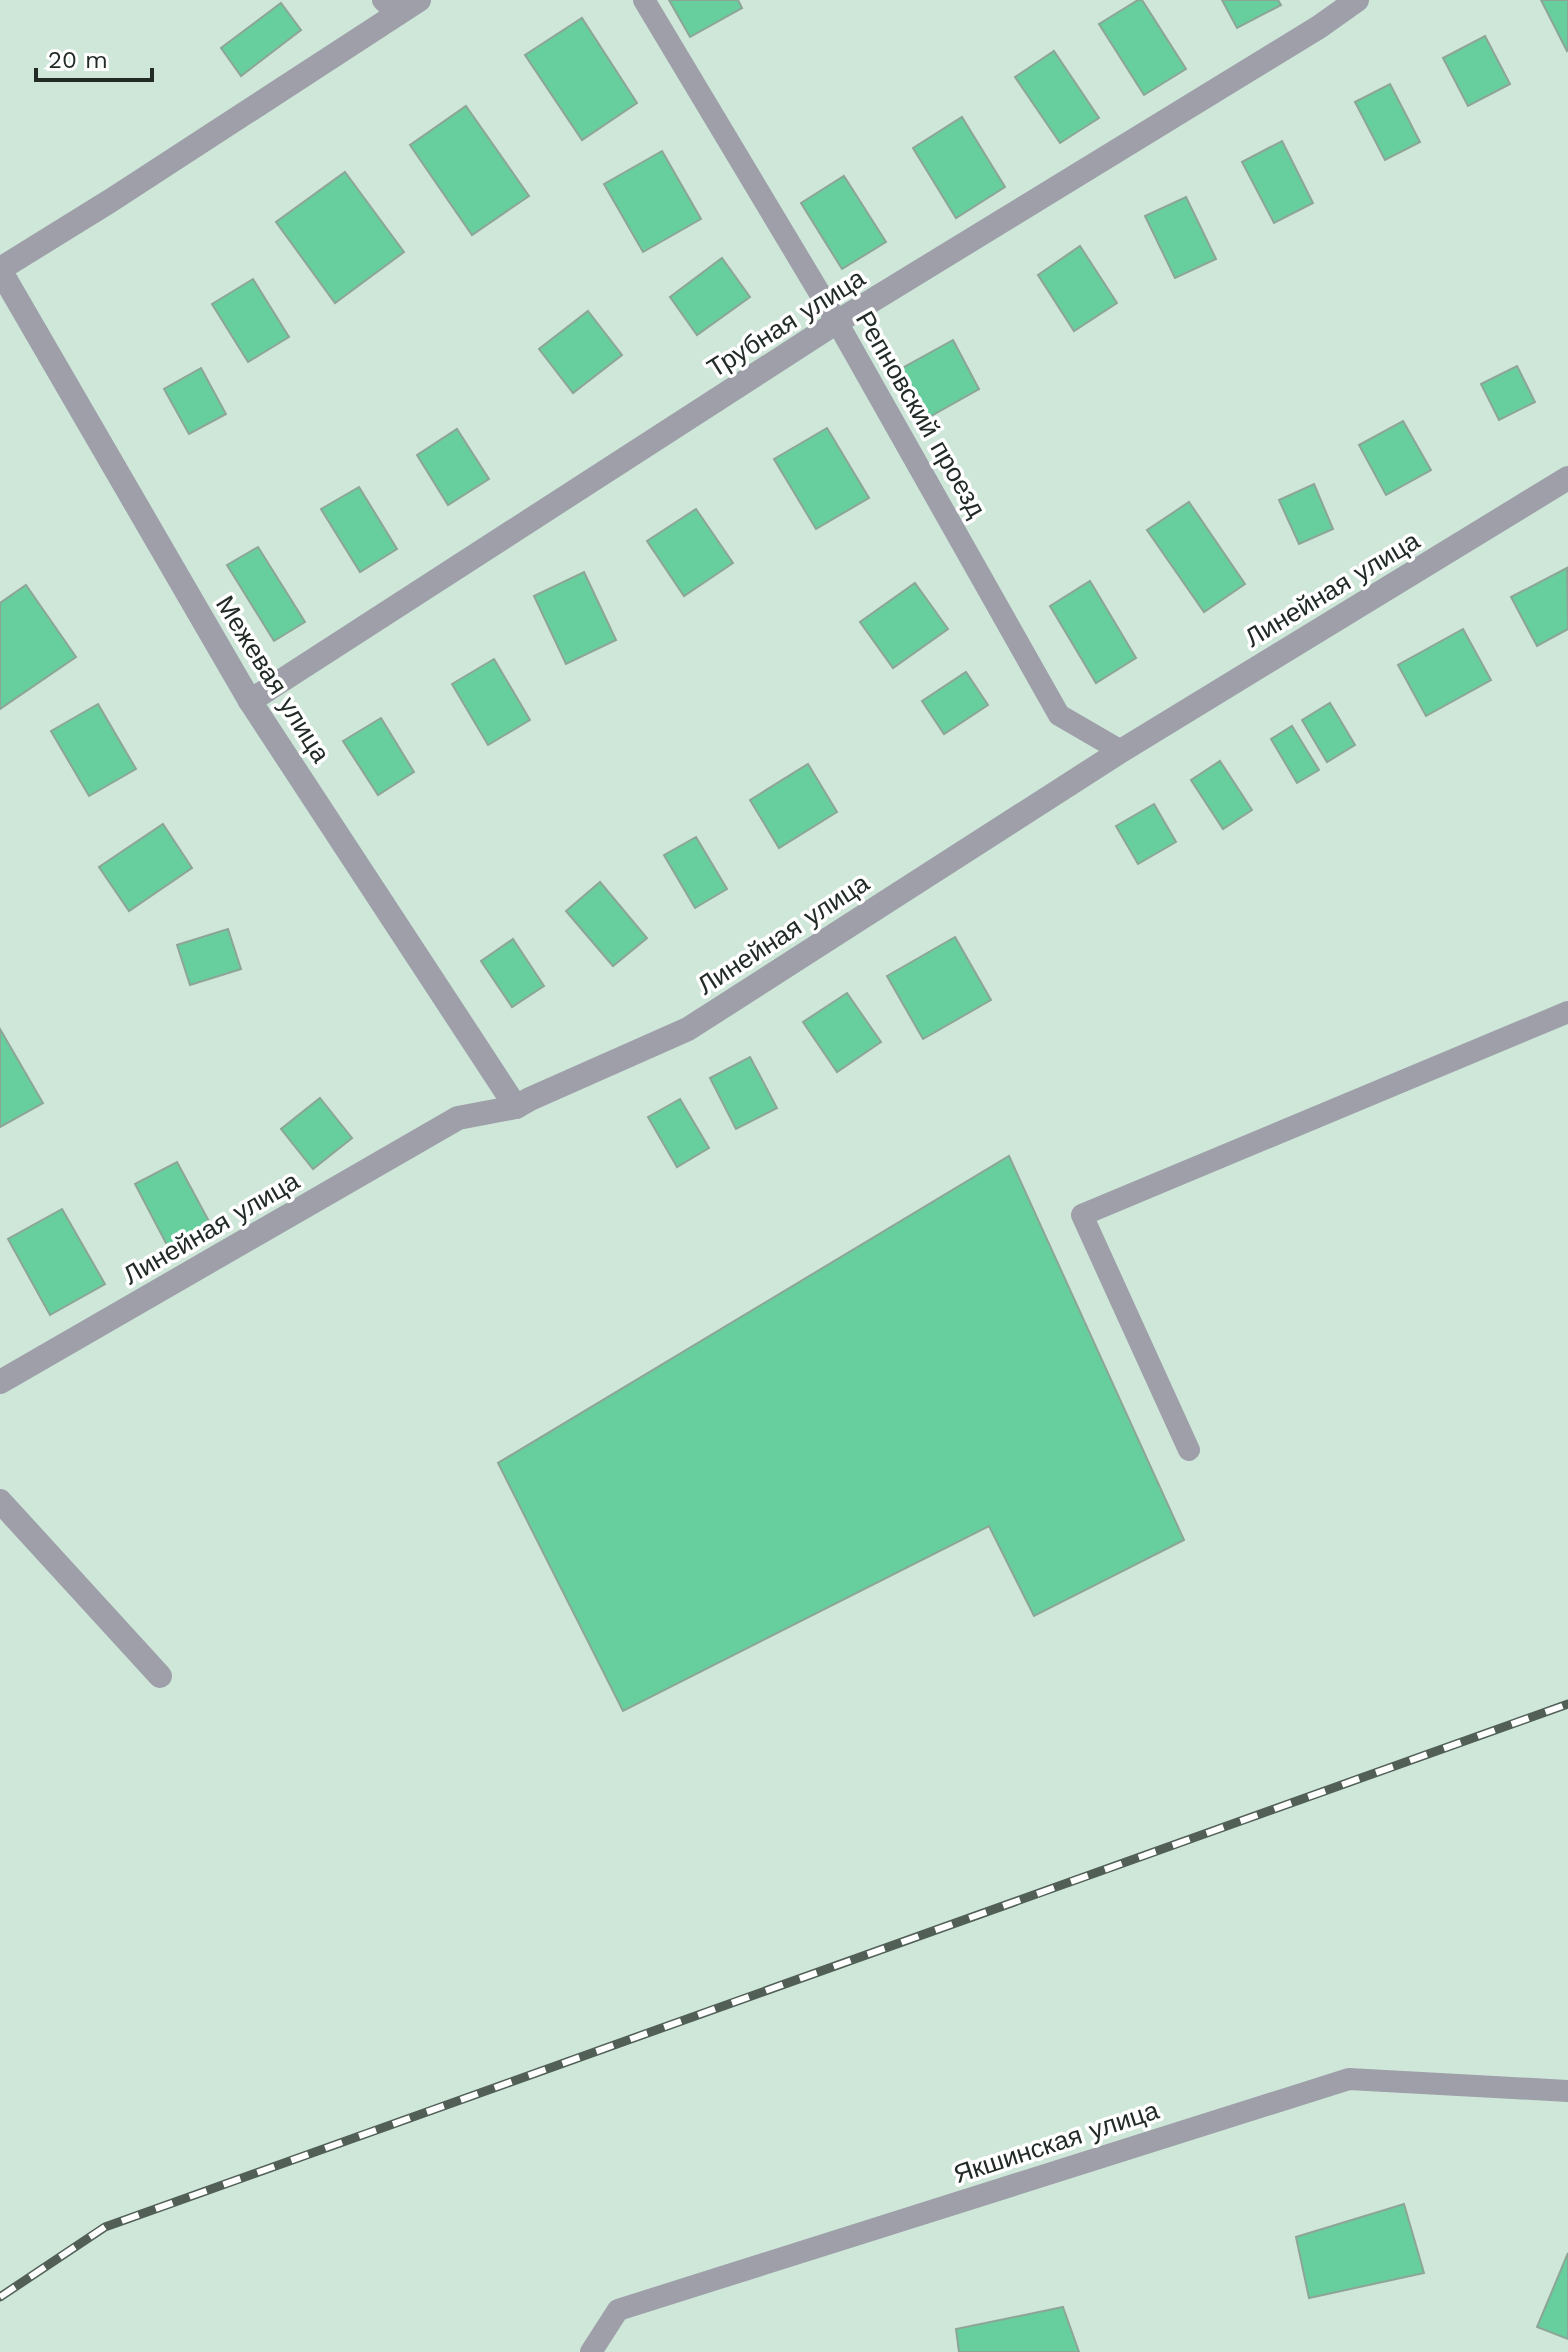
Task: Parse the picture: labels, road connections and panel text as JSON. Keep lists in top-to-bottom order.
{
  "streets": {
    "street": ["Трубная улица", "Линейная улица", "Межевая улица"],
    "lane": ["Репновский проезд", "Якшинская улица"]
  },
  "crossings": [
    ["Трубная улица", "Репновский проезд"],
    ["Трубная улица", "Межевая улица"],
    ["Репновский проезд", "Линейная улица"],
    ["Линейная улица", "Межевая улица"]
  ],
  "scale_bar": "20 m"
}
